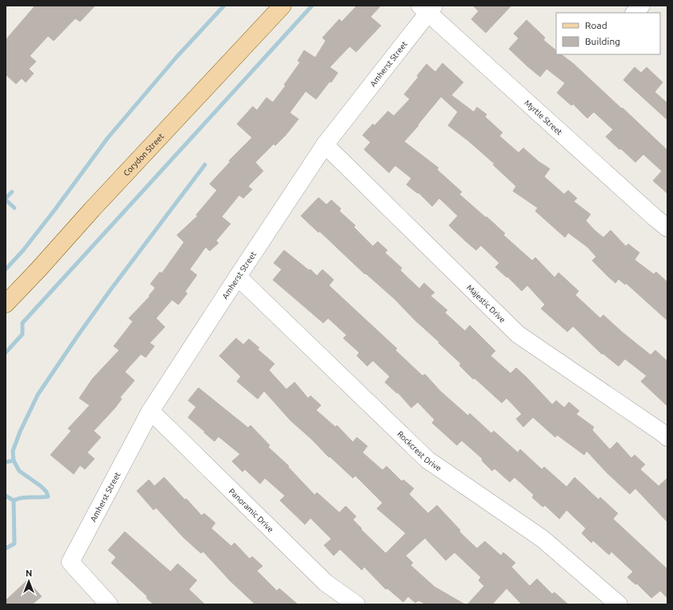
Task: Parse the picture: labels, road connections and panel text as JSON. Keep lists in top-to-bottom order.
{
  "streets": {
    "main road": ["Corydon Street"],
    "street": [
      "Amherst Street",
      "Myrtle Street",
      "Majestic Drive",
      "Rockcrest Drive",
      "Panoramic Drive"
    ]
  },
  "crossings": [
    ["Amherst Street", "Myrtle Street"],
    ["Amherst Street", "Majestic Drive"],
    ["Amherst Street", "Rockcrest Drive"],
    ["Amherst Street", "Panoramic Drive"]
  ],
  "legend": ["Road", "Building"],
  "north": "top"
}
